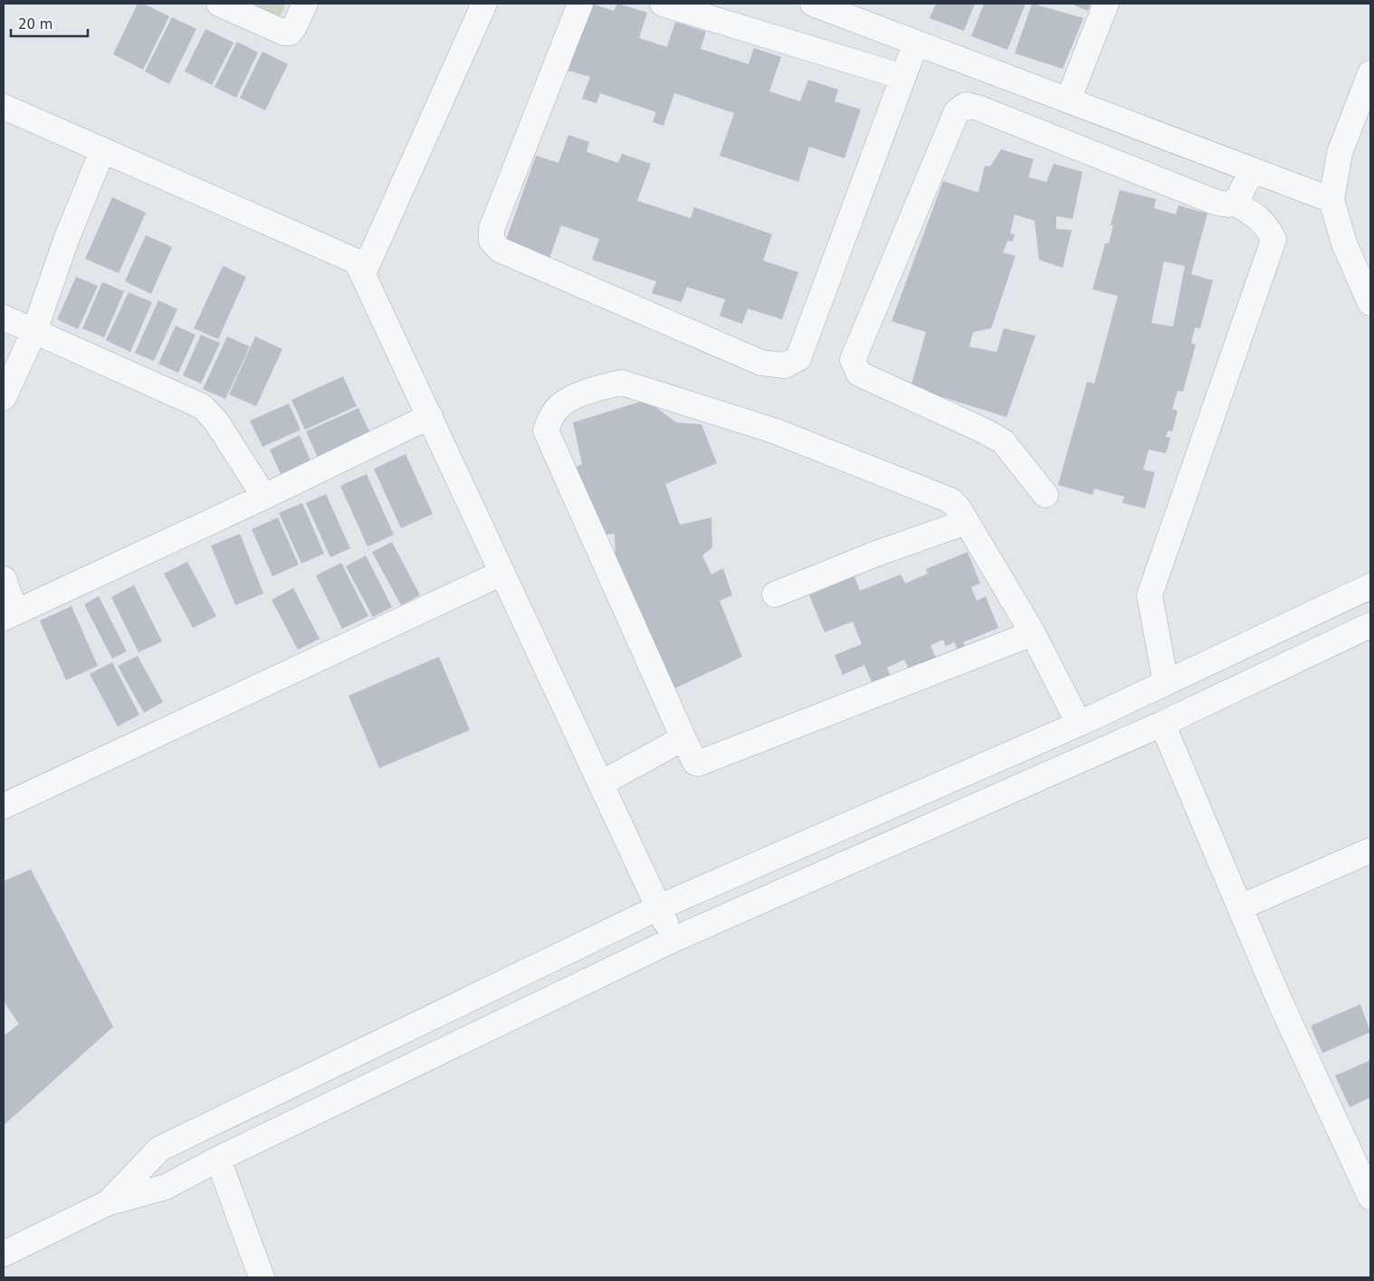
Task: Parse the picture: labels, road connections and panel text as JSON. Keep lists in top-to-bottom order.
{
  "scale_bar": "20 m"
}
